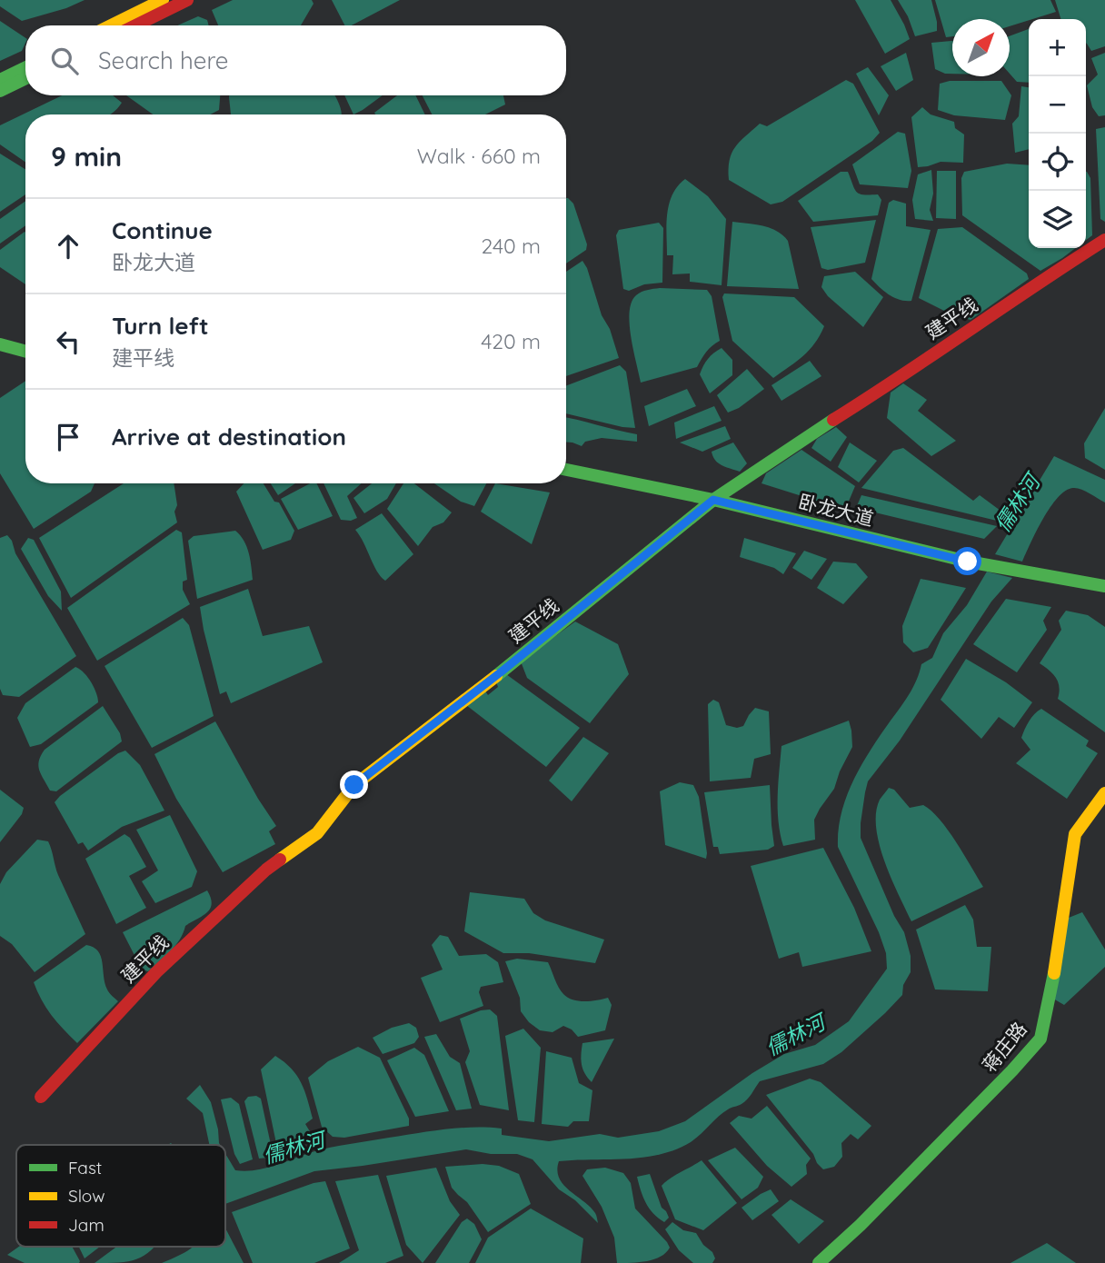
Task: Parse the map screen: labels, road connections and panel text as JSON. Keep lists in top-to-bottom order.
{
  "streets": {
    "street": ["建平线", "卧龙大道", "蒋庄路"]
  },
  "crossings": [
    ["建平线", "卧龙大道"]
  ],
  "water": ["儒林河"],
  "legend": ["Fast", "Slow", "Jam"],
  "north": "top right",
  "page": {
    "map_buttons": ["+", "−"],
    "search": "Search here",
    "heading": ["9 min", "Walk · 660 m"],
    "list": [
      ["Continue", "卧龙大道", "240 m"],
      ["Turn left", "建平线", "420 m"],
      "Arrive at destination"
    ]
  }
}
